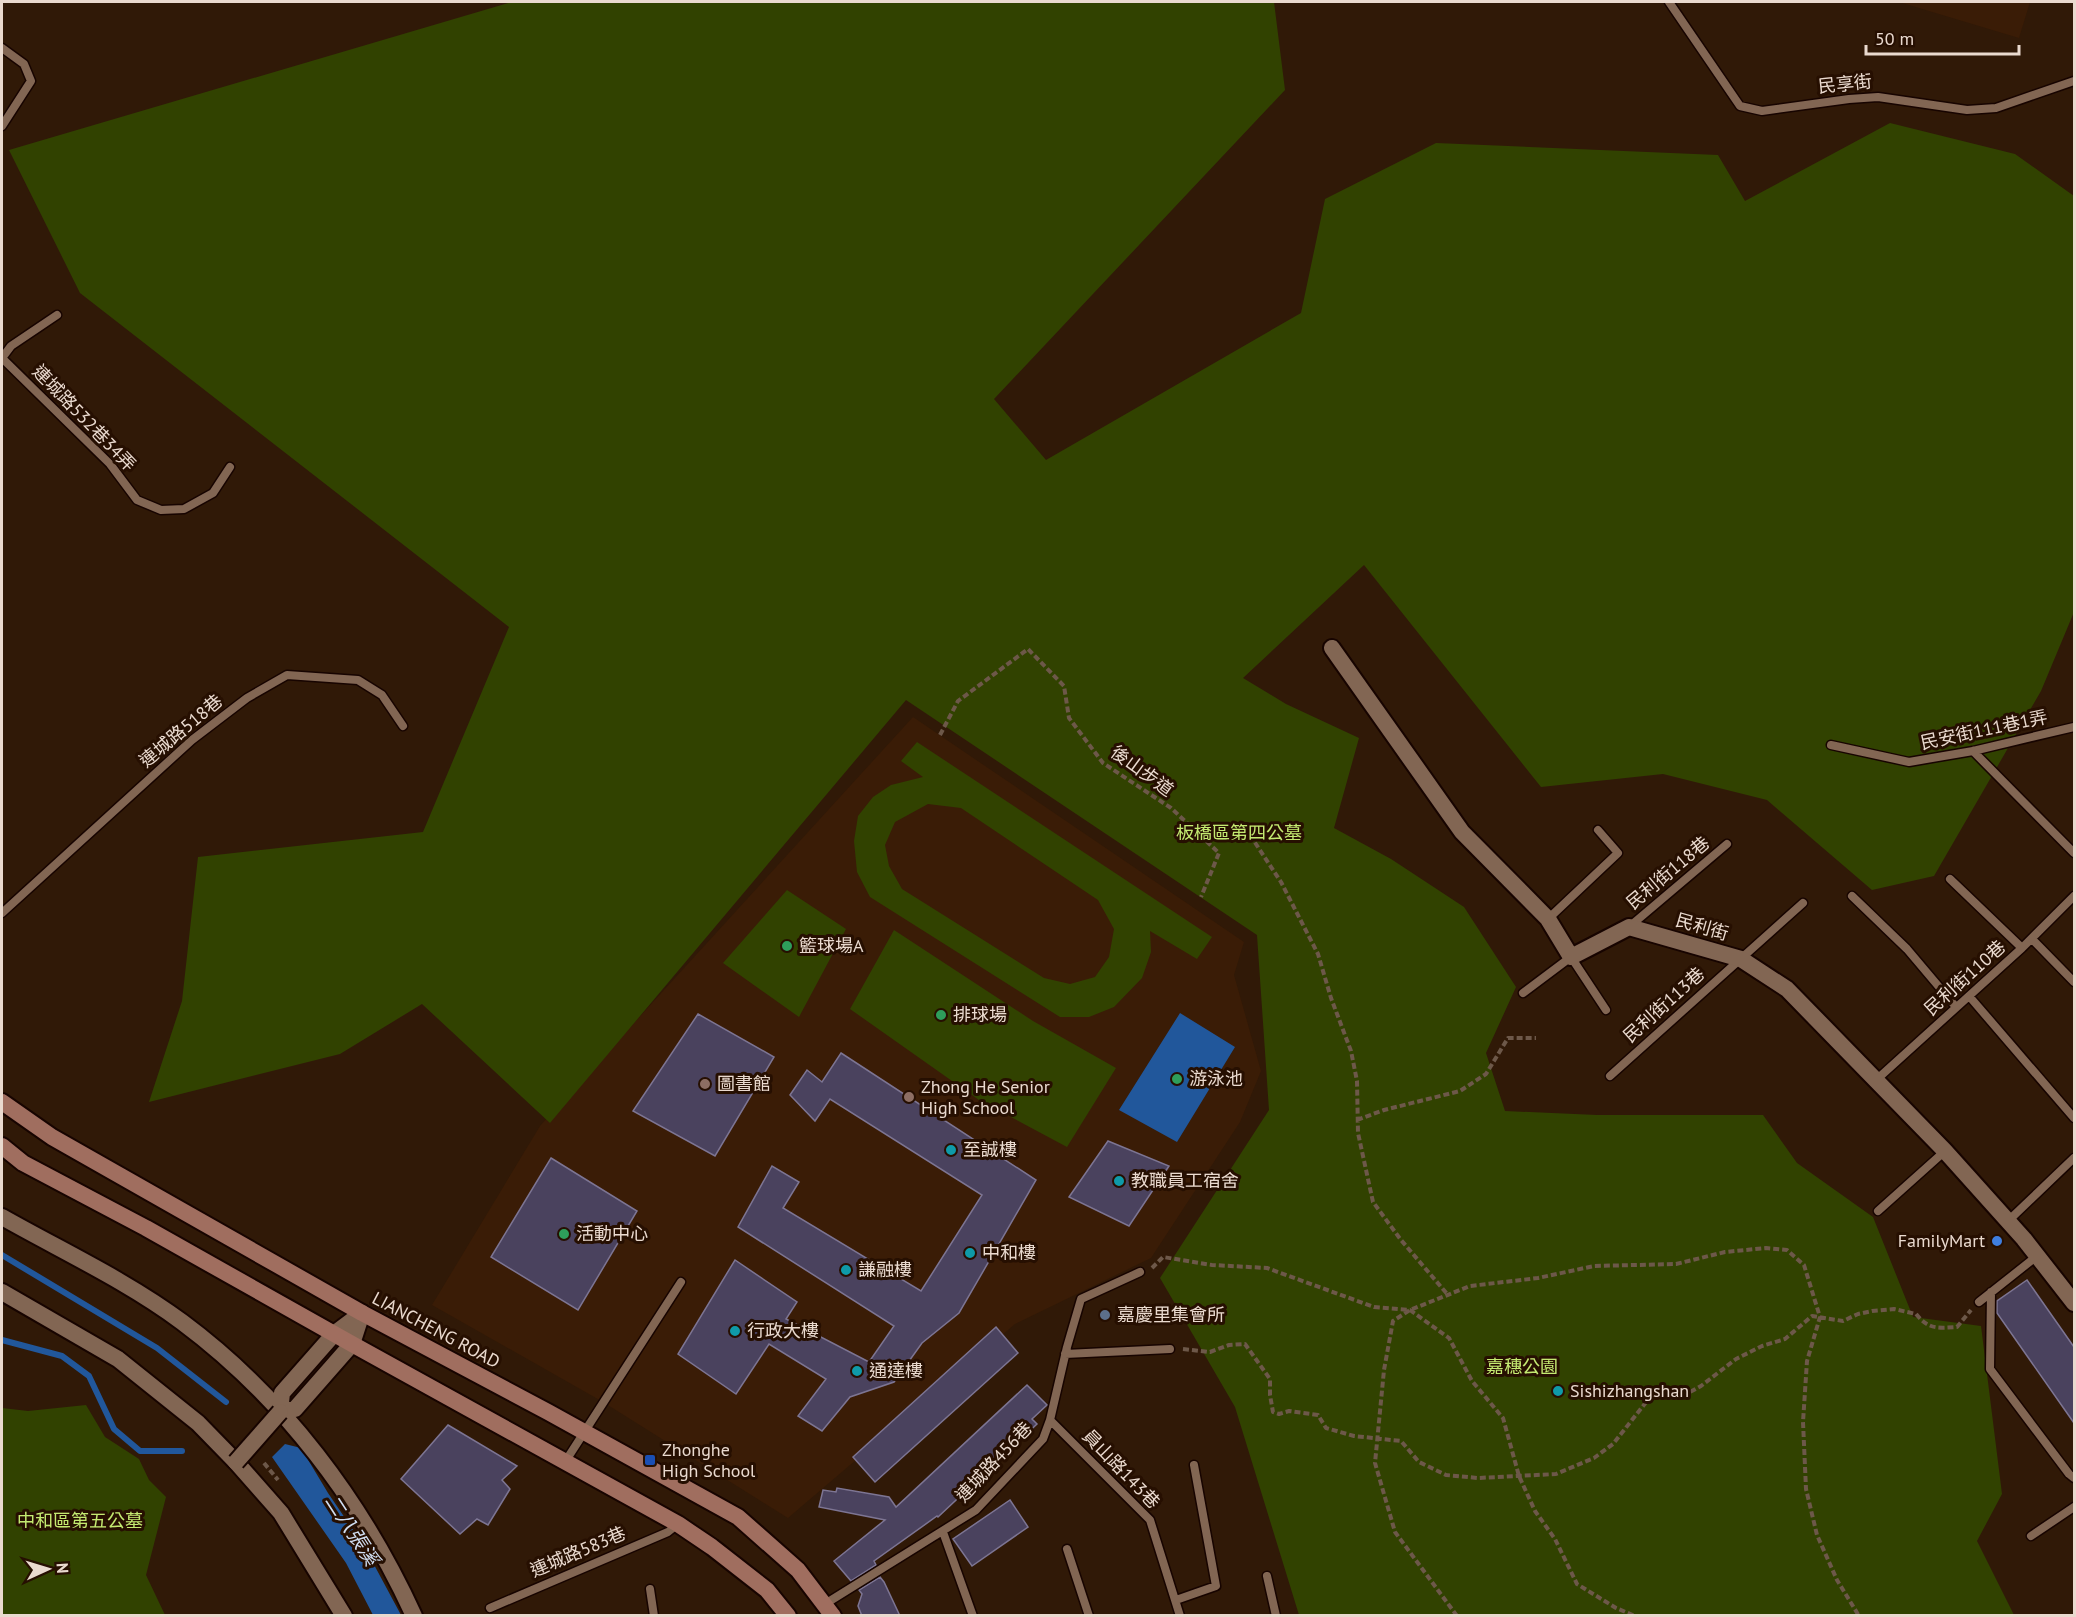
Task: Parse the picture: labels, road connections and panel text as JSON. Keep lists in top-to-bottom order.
{
  "streets": {
    "main road": ["LIANCHENG ROAD"],
    "street": ["民利街"],
    "lane": [
      "民享街",
      "連城路532巷34弄",
      "民安街111巷1弄",
      "連城路518巷",
      "民利街118巷",
      "民利街110巷",
      "民利街113巷",
      "連城路456巷",
      "員山路143巷",
      "連城路583巷"
    ],
    "path": ["後山步道"]
  },
  "crossings": [
    ["民利街118巷", "民利街"],
    ["民利街", "民利街110巷"],
    ["民利街", "民利街113巷"],
    ["LIANCHENG ROAD", "連城路456巷"],
    ["連城路456巷", "員山路143巷"]
  ],
  "water": ["二八張溪"],
  "parks": ["板橋區第四公墓", "嘉穗公園", "中和區第五公墓"],
  "places": {
    "other": [
      "籃球場A",
      "排球場",
      "游泳池",
      "圖書館",
      "Zhong He Senior High School",
      "至誠樓",
      "教職員工宿舍",
      "活動中心",
      "FamilyMart",
      "中和樓",
      "謙融樓",
      "嘉慶里集會所",
      "行政大樓",
      "通達樓",
      "Sishizhangshan"
    ],
    "transit": ["Zhonghe High School"]
  },
  "scale_bar": "50 m",
  "north": "right"
}
